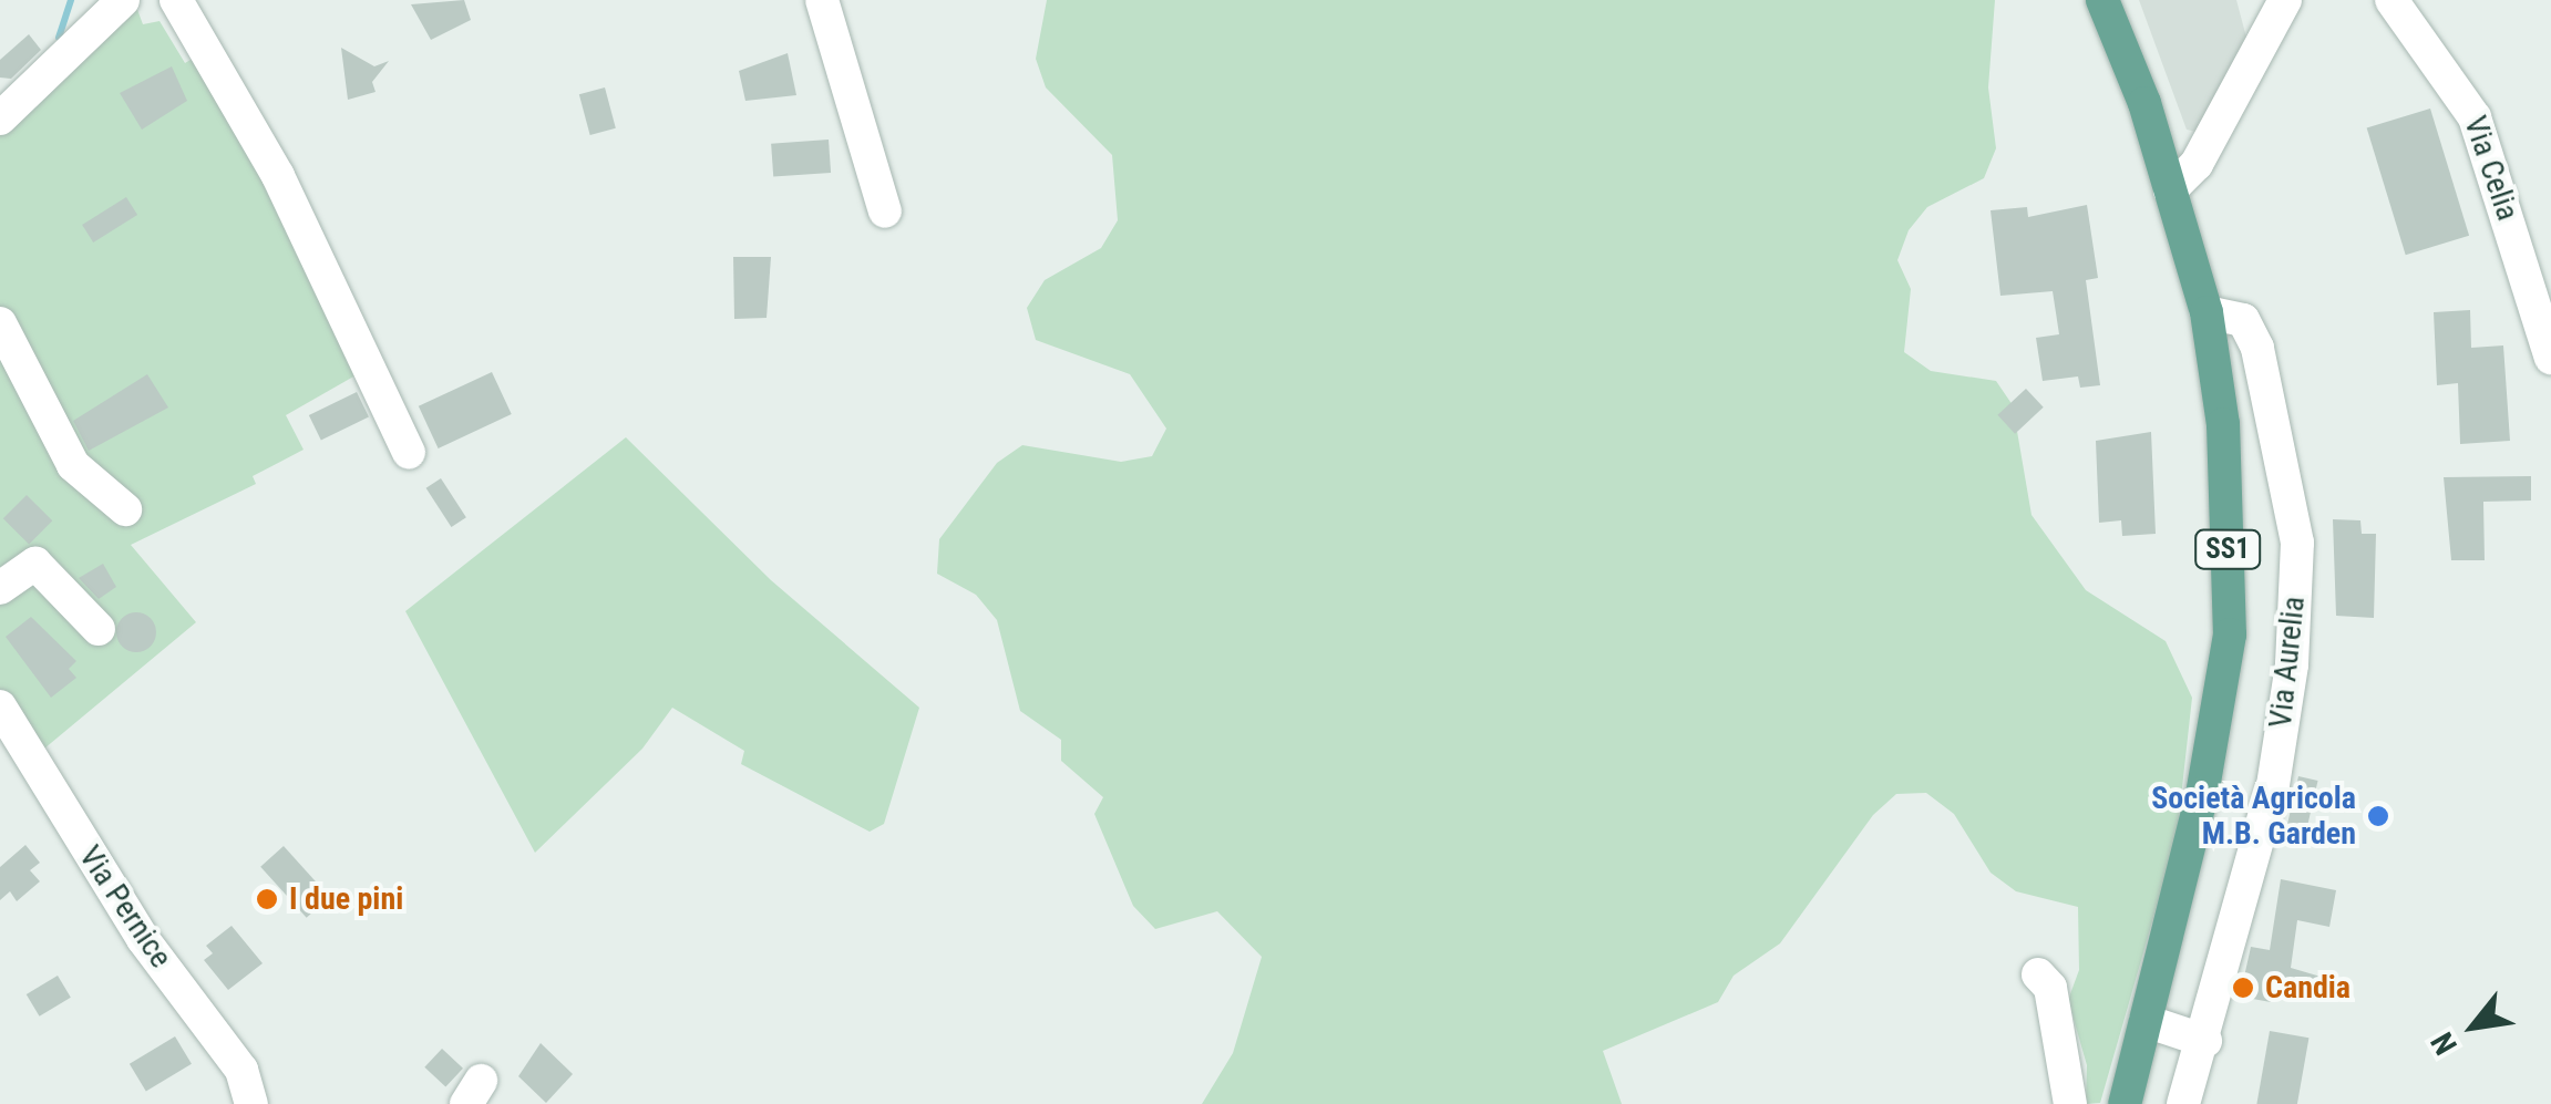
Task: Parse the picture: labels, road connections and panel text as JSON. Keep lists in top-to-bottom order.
{
  "streets": {
    "main road": ["SS1", "Via Aurelia"],
    "street": ["Via Celia", "Via Pernice"]
  },
  "places": ["Società Agricola M.B. Garden", "I due pini", "Candia"],
  "north": "bottom left"
}
